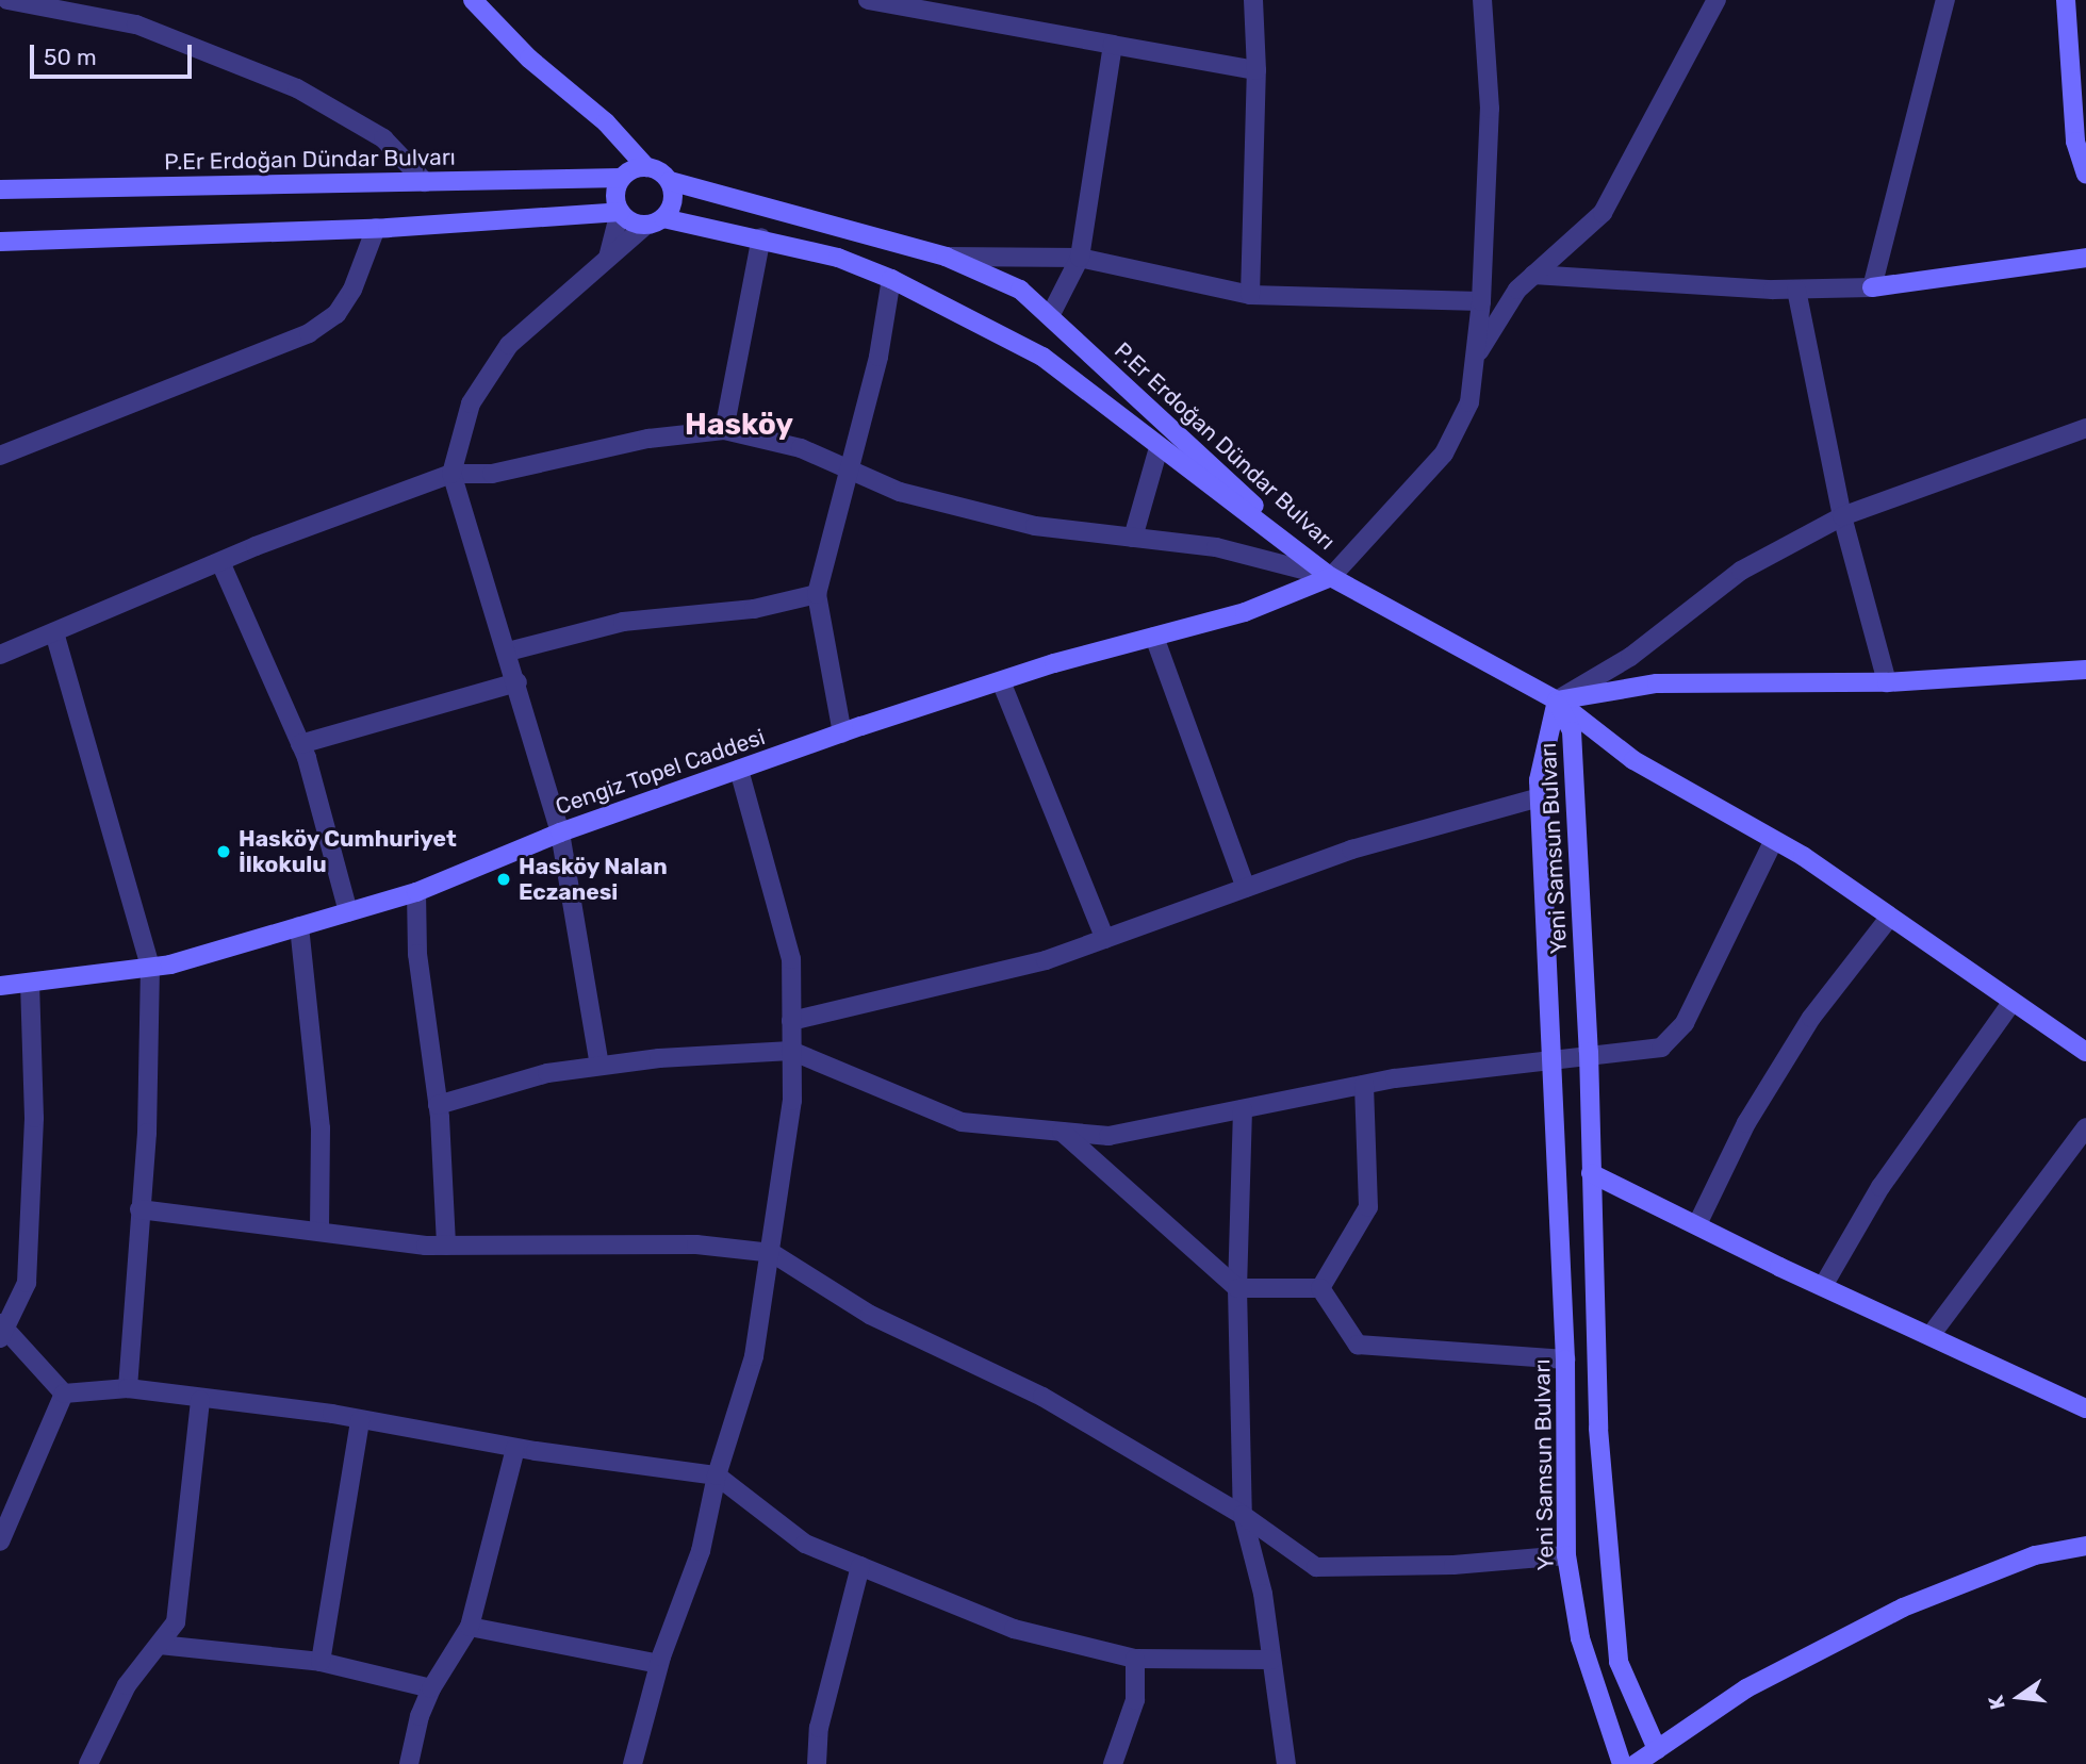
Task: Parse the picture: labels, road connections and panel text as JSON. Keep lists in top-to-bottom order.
{
  "streets": {
    "main road": ["P.Er Erdoğan Dündar Bulvarı", "Cengiz Topel Caddesi", "Yeni Samsun Bulvarı"]
  },
  "crossings": [
    ["P.Er Erdoğan Dündar Bulvarı", "Cengiz Topel Caddesi"]
  ],
  "districts": ["Hasköy"],
  "places": ["Hasköy Cumhuriyet İlkokulu", "Hasköy Nalan Eczanesi"],
  "scale_bar": "50 m",
  "north": "left"
}
